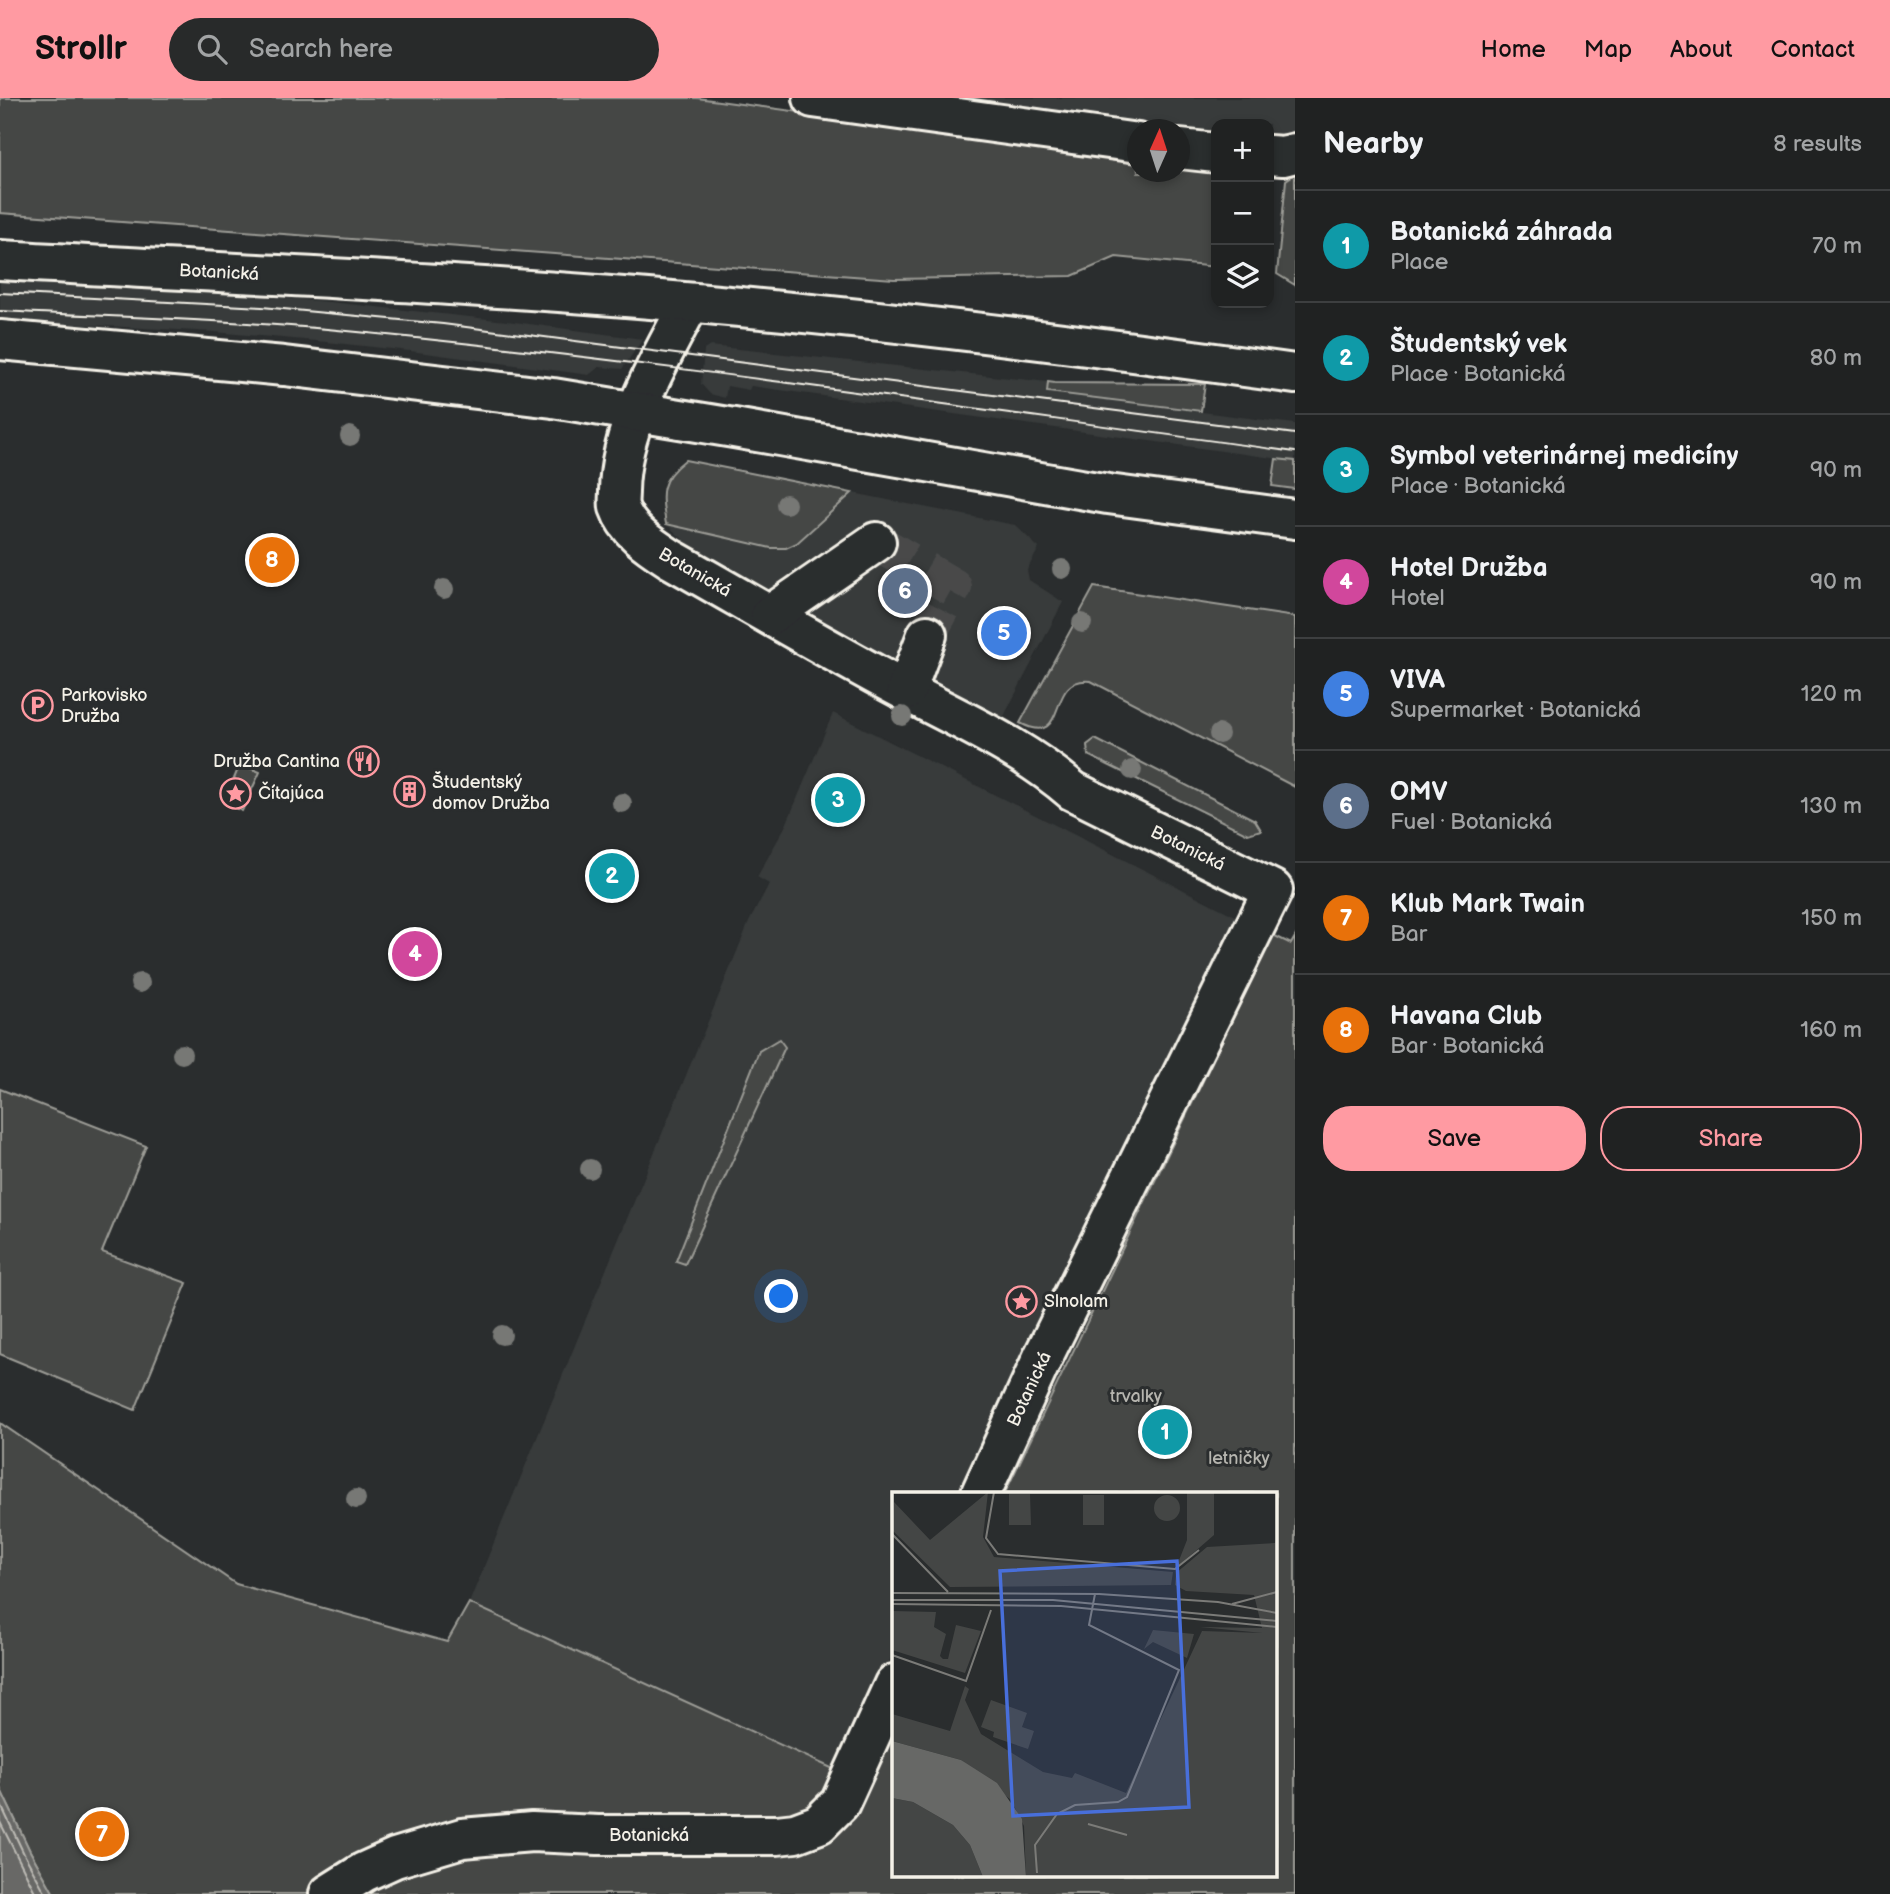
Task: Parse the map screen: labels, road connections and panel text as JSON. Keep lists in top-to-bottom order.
{
  "streets": {
    "main road": ["Botanická"]
  },
  "parks": ["trvalky", "letničky"],
  "places": {
    "parking": ["Parkovisko Družba"],
    "restaurant": ["Družba Cantina"],
    "building": ["Študentský domov Družba"],
    "place": ["Čítajúca", "Slnolam"]
  },
  "north": "top",
  "page": {
    "header": "Strollr",
    "search": "Search here",
    "nav": [
      "Home",
      "Map",
      "About",
      "Contact"
    ],
    "heading": ["Nearby", "8 results"],
    "map_buttons": ["+", "−"],
    "list": [
      {
        "mark": "1",
        "name": "Botanická záhrada",
        "note": "Place",
        "value": "70 m"
      },
      {
        "mark": "2",
        "name": "Študentský vek",
        "note": "Place · Botanická",
        "value": "80 m"
      },
      {
        "mark": "3",
        "name": "Symbol veterinárnej medicíny",
        "note": "Place · Botanická",
        "value": "90 m"
      },
      {
        "mark": "4",
        "name": "Hotel Družba",
        "note": "Hotel",
        "value": "90 m"
      },
      {
        "mark": "5",
        "name": "VIVA",
        "note": "Supermarket · Botanická",
        "value": "120 m"
      },
      {
        "mark": "6",
        "name": "OMV",
        "note": "Fuel · Botanická",
        "value": "130 m"
      },
      {
        "mark": "7",
        "name": "Klub Mark Twain",
        "note": "Bar",
        "value": "150 m"
      },
      {
        "mark": "8",
        "name": "Havana Club",
        "note": "Bar · Botanická",
        "value": "160 m"
      }
    ],
    "pins": [
      "8",
      "6",
      "5",
      "3",
      "2",
      "4",
      "1",
      "7"
    ],
    "buttons": ["Save", "Share"]
  }
}
